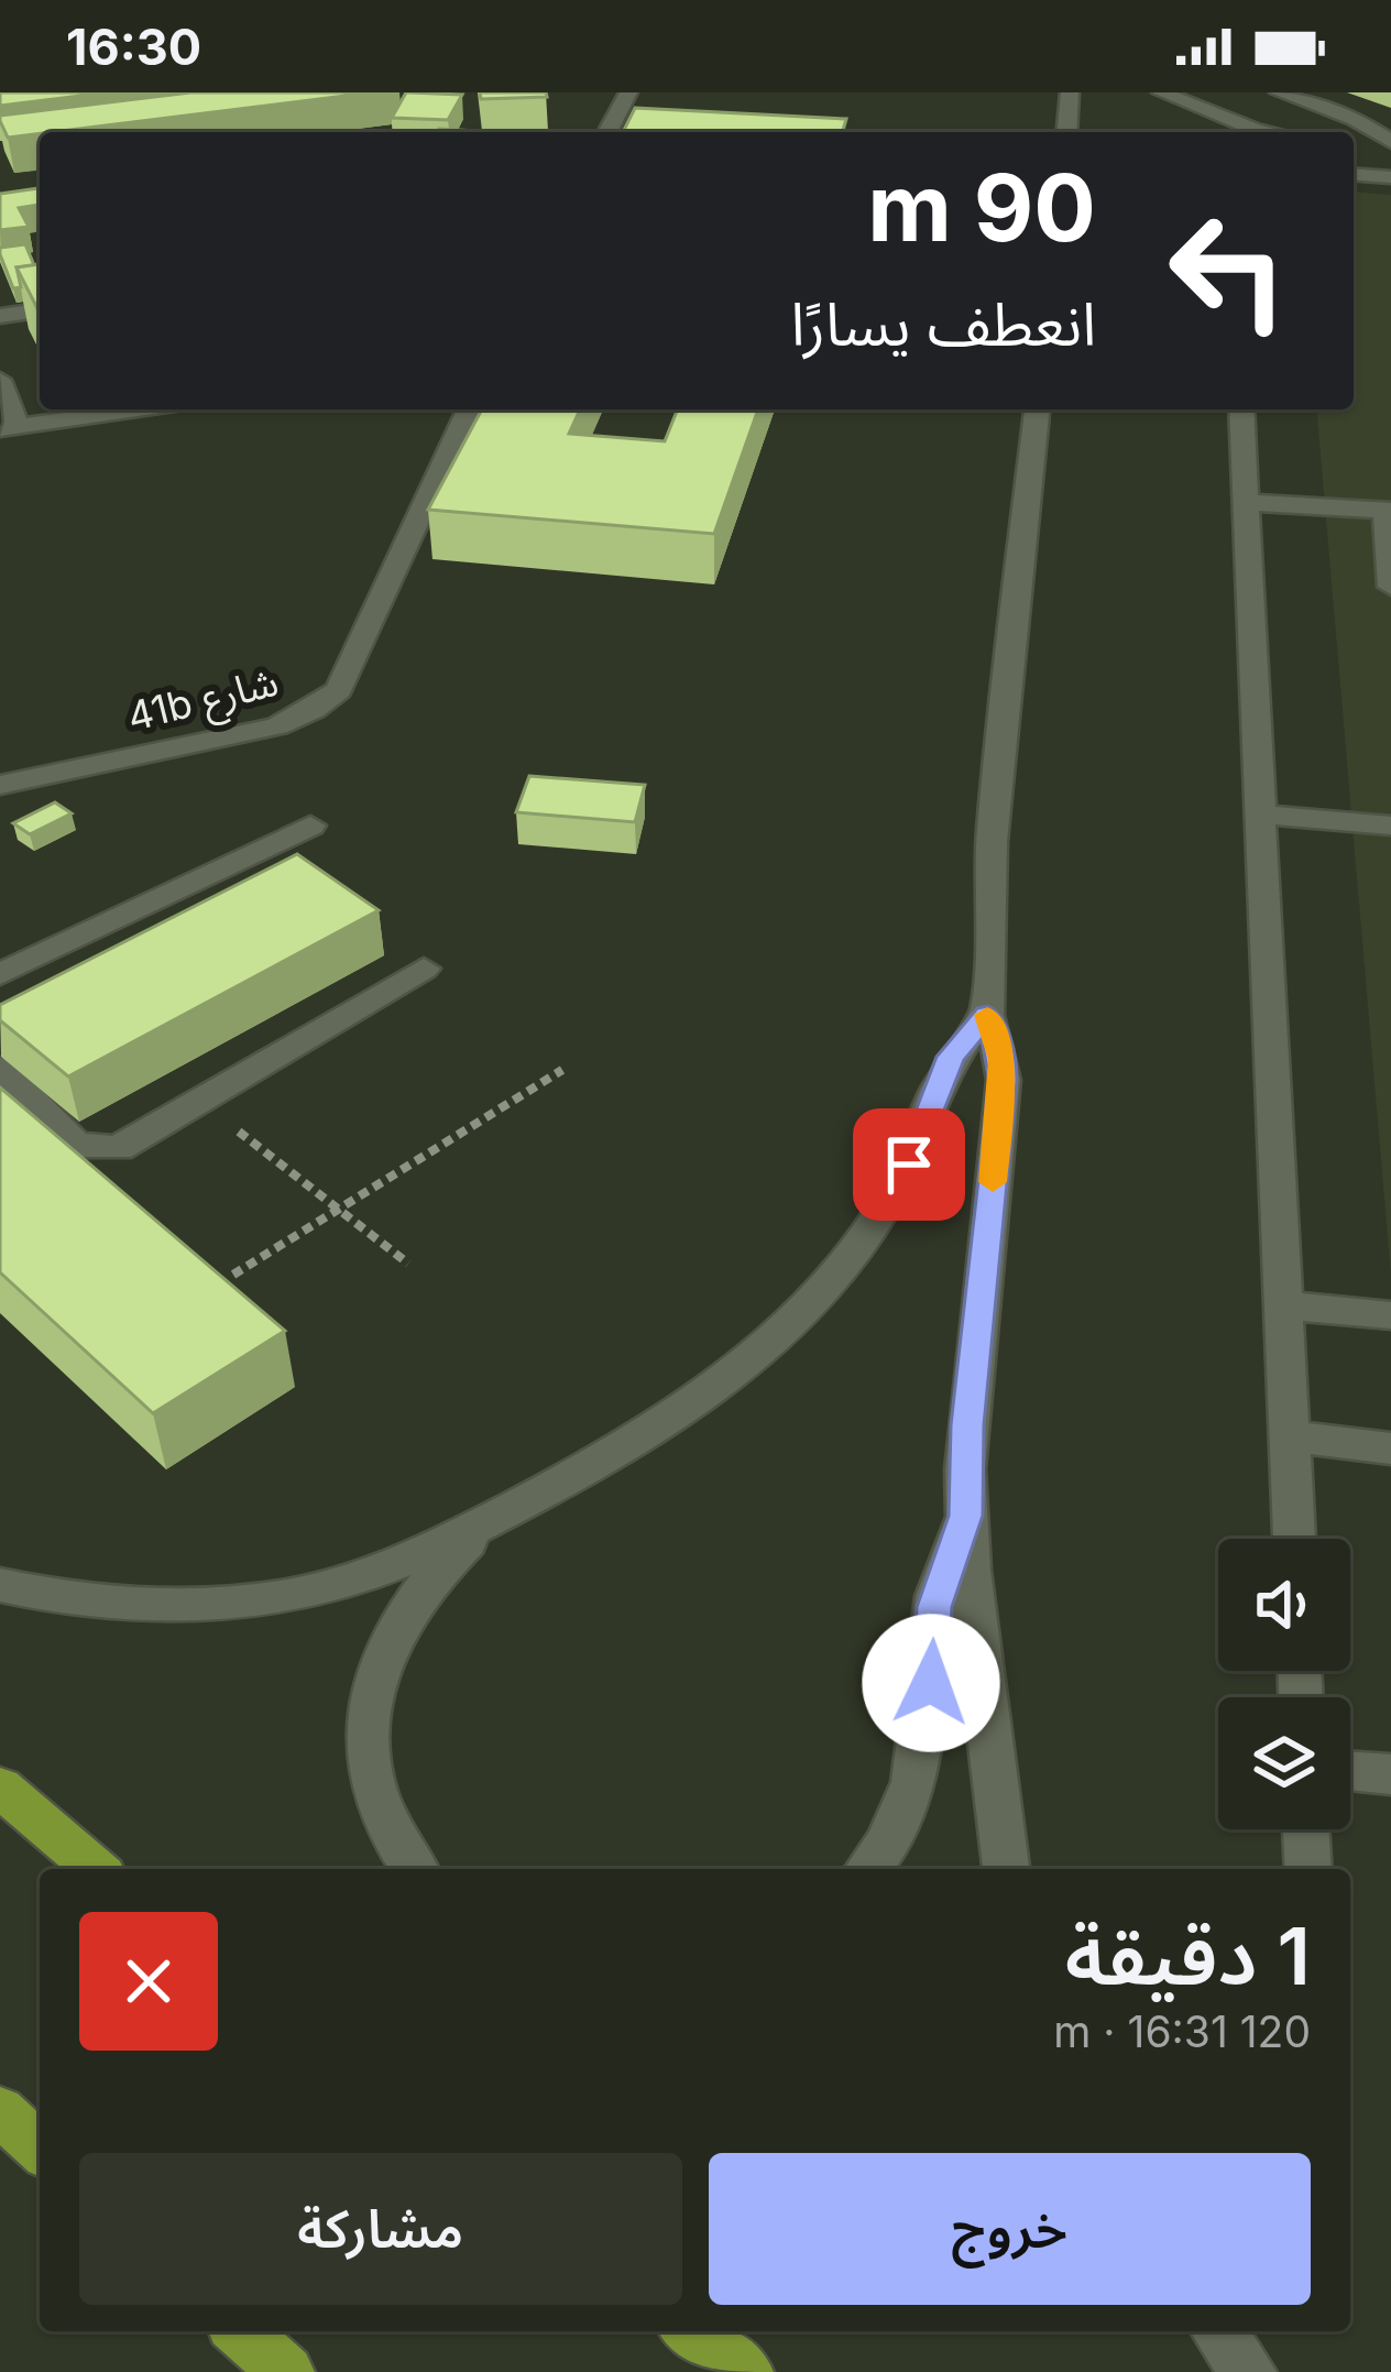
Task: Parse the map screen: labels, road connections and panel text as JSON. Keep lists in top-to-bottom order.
{
  "streets": {
    "street": ["41b شارع"]
  },
  "page": {
    "status": "16:30",
    "turn": ["90 m", "انعطف يسارًا"],
    "heading": ["1 دقيقة", "120 m · 16:31"],
    "buttons": ["خروج", "مشاركة"]
  }
}
